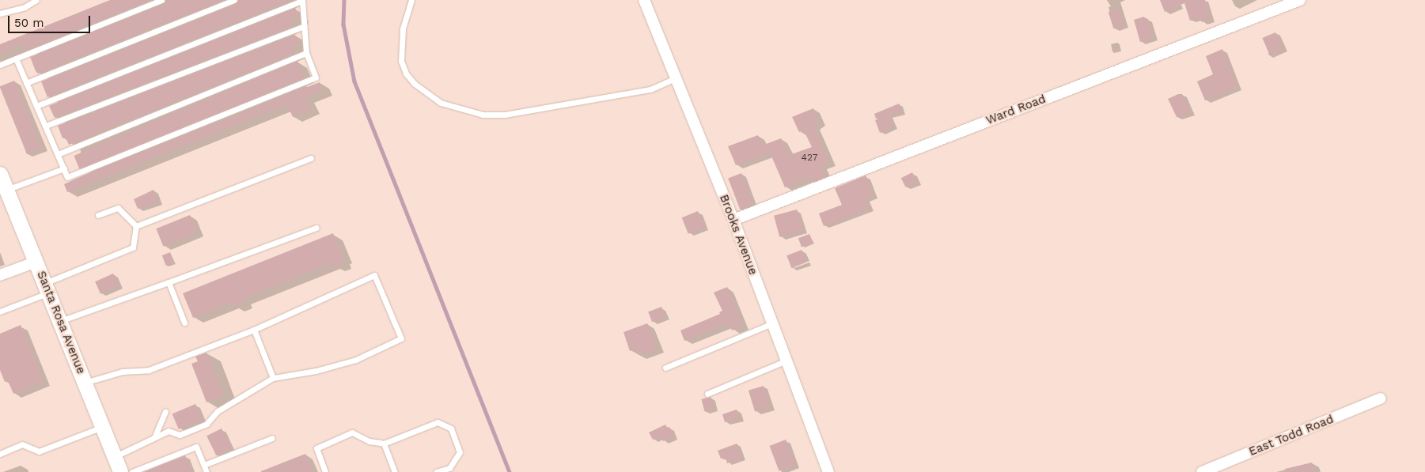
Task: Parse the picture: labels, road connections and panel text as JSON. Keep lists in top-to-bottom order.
{
  "streets": {
    "main road": ["Santa Rosa Avenue"],
    "street": ["Ward Road", "Brooks Avenue", "East Todd Road"]
  },
  "crossings": [
    ["Ward Road", "Brooks Avenue"]
  ],
  "house_numbers": ["427"],
  "scale_bar": "50 m"
}
